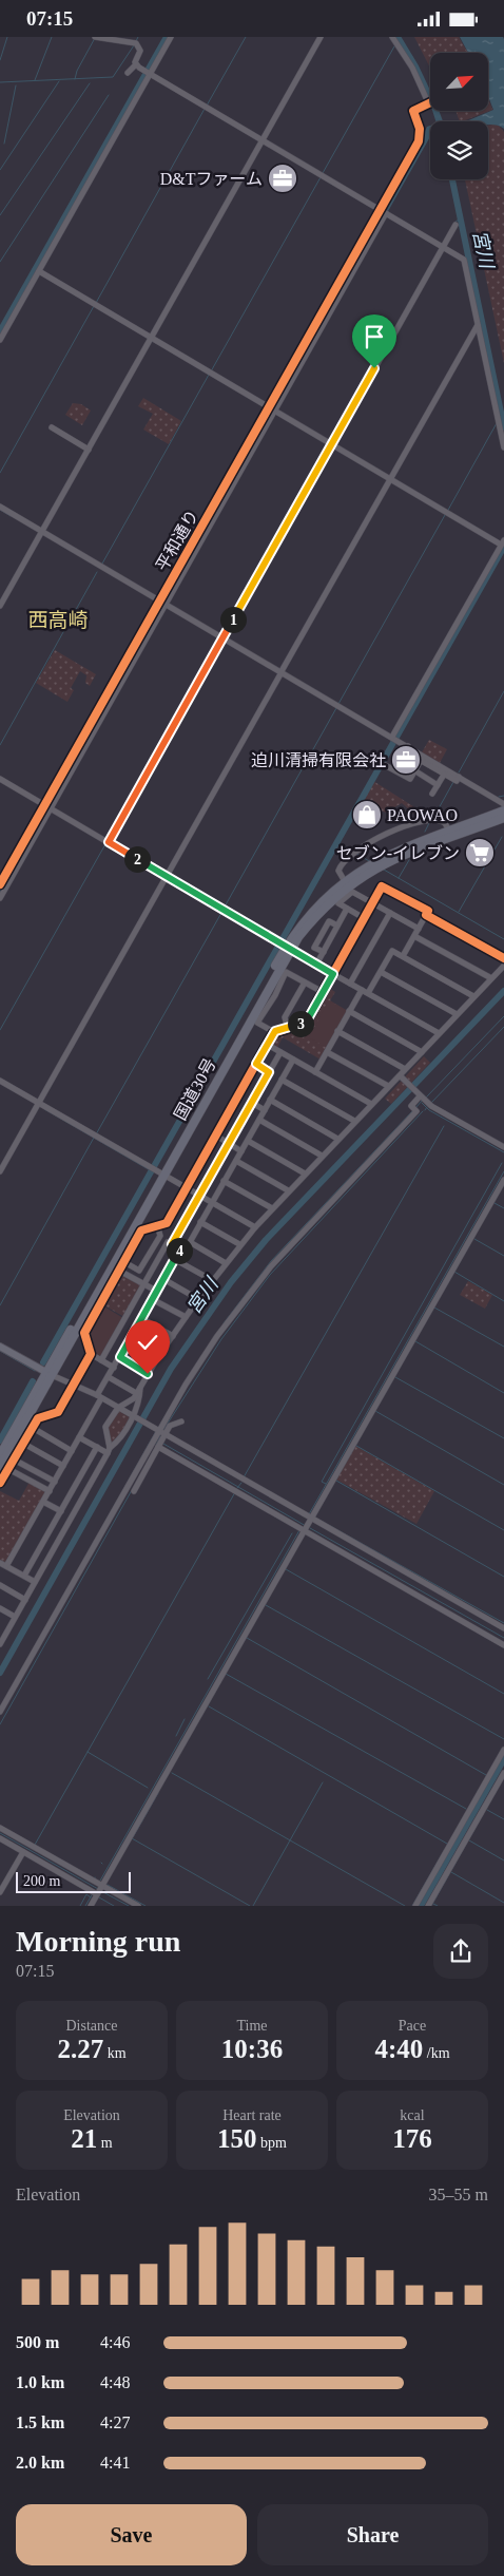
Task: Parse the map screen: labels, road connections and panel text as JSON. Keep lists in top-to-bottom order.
{
  "streets": {
    "highway": ["国道30号"],
    "cycle path": ["平和通り"]
  },
  "districts": ["西高崎"],
  "water": ["宮川"],
  "places": {
    "office": ["D&Tファーム", "迫川清掃有限会社"],
    "shop": ["PAOWAO"],
    "supermarket": ["セブン-イレブン"]
  },
  "scale_bar": "200 m",
  "north": "top right",
  "page": {
    "status": "07:15",
    "pins": [
      "1",
      "2",
      "3",
      "4"
    ],
    "scale": "200 m",
    "heading": ["Morning run", "07:15"],
    "stats": [
      ["Distance", "2.27 km"],
      ["Time", "10:36"],
      ["Pace", "4:40 /km"],
      ["Elevation", "21 m"],
      ["Heart rate", "150 bpm"],
      ["kcal", "176"]
    ],
    "chart": ["Elevation", "35–55 m"],
    "list": [
      {
        "name": "500 m",
        "note": "4:46"
      },
      {
        "name": "1.0 km",
        "note": "4:48"
      },
      {
        "name": "1.5 km",
        "note": "4:27"
      },
      {
        "name": "2.0 km",
        "note": "4:41"
      }
    ],
    "buttons": ["Save", "Share"]
  }
}
